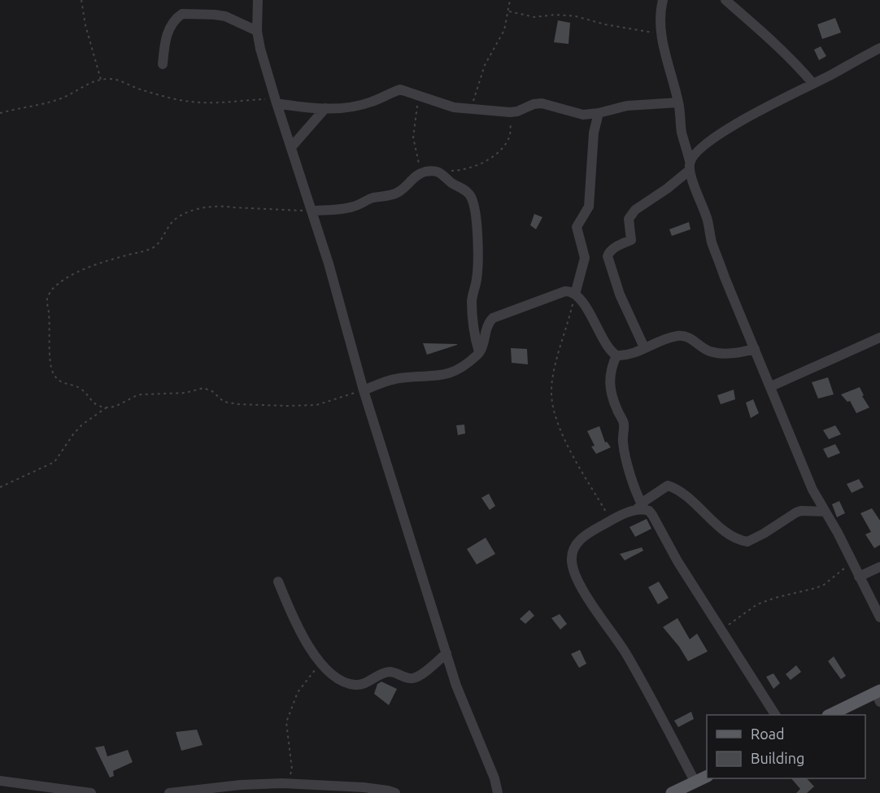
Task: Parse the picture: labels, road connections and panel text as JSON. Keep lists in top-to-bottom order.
{
  "legend": ["Road", "Building"]
}
